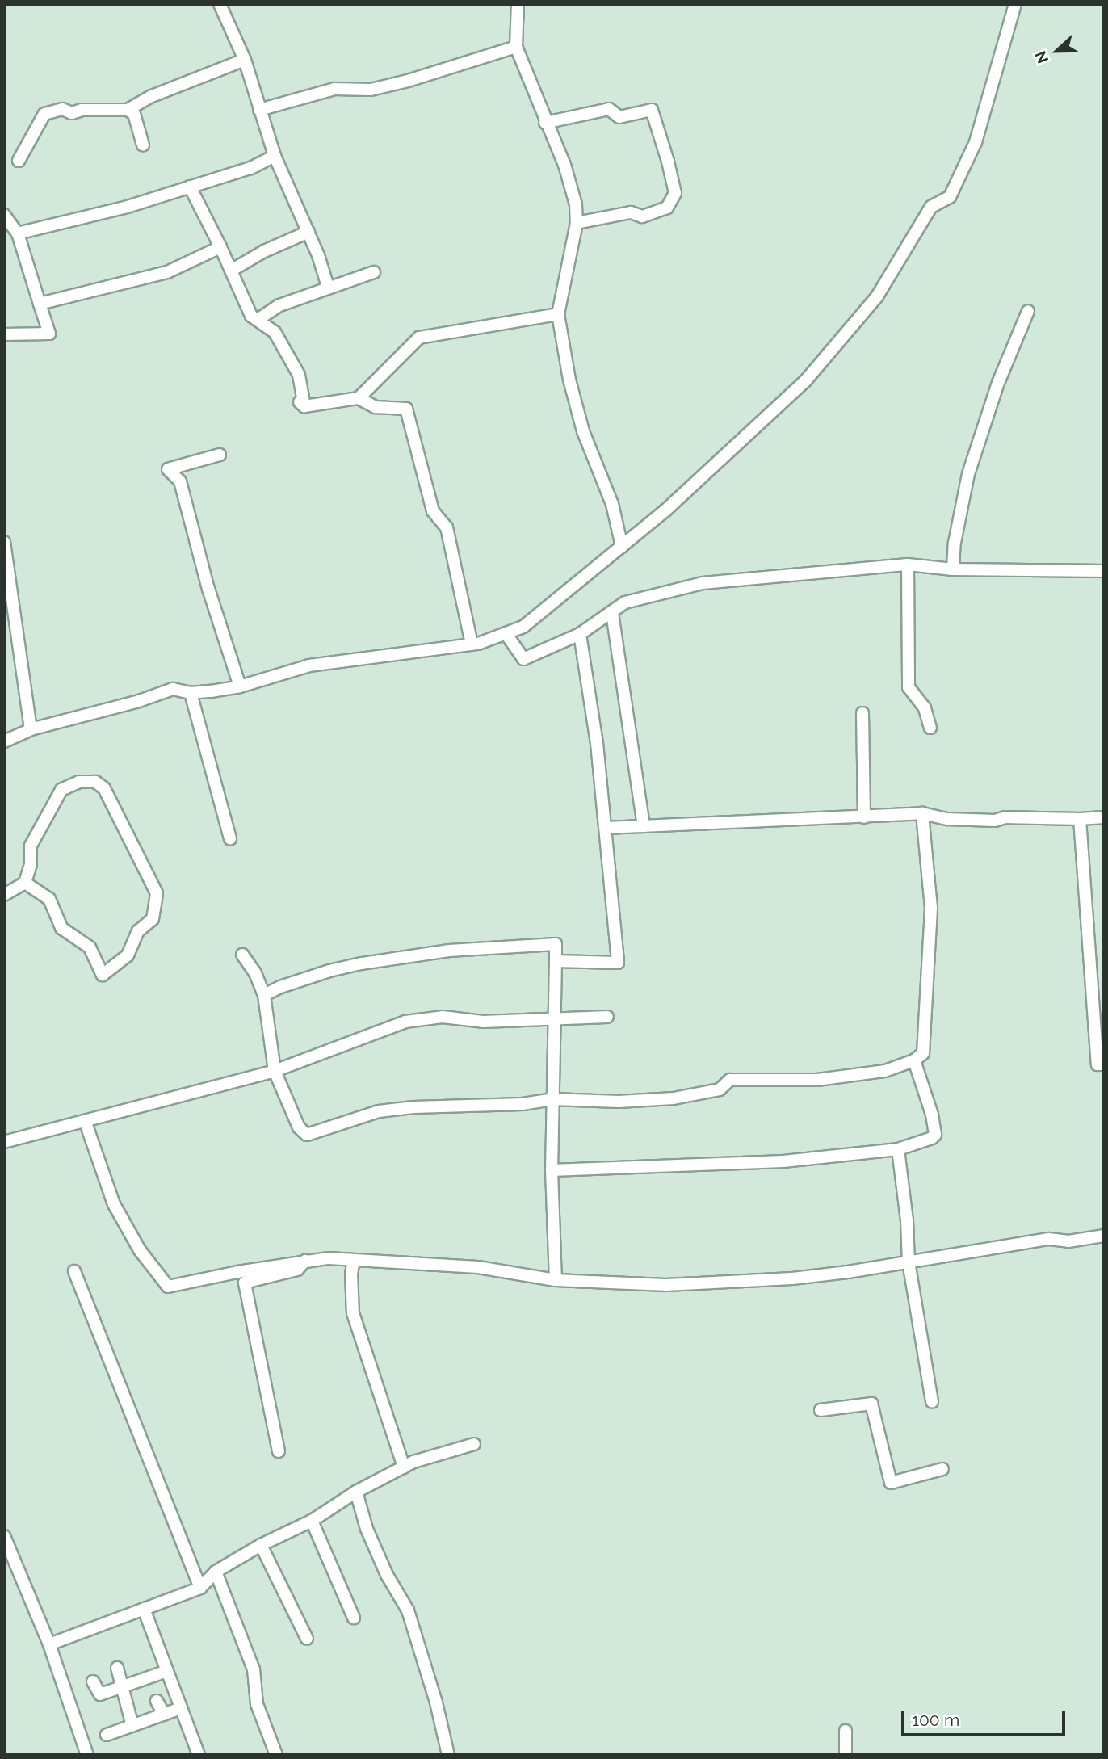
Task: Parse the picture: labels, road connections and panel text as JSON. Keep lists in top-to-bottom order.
{
  "scale_bar": "100 m",
  "north": "left"
}
